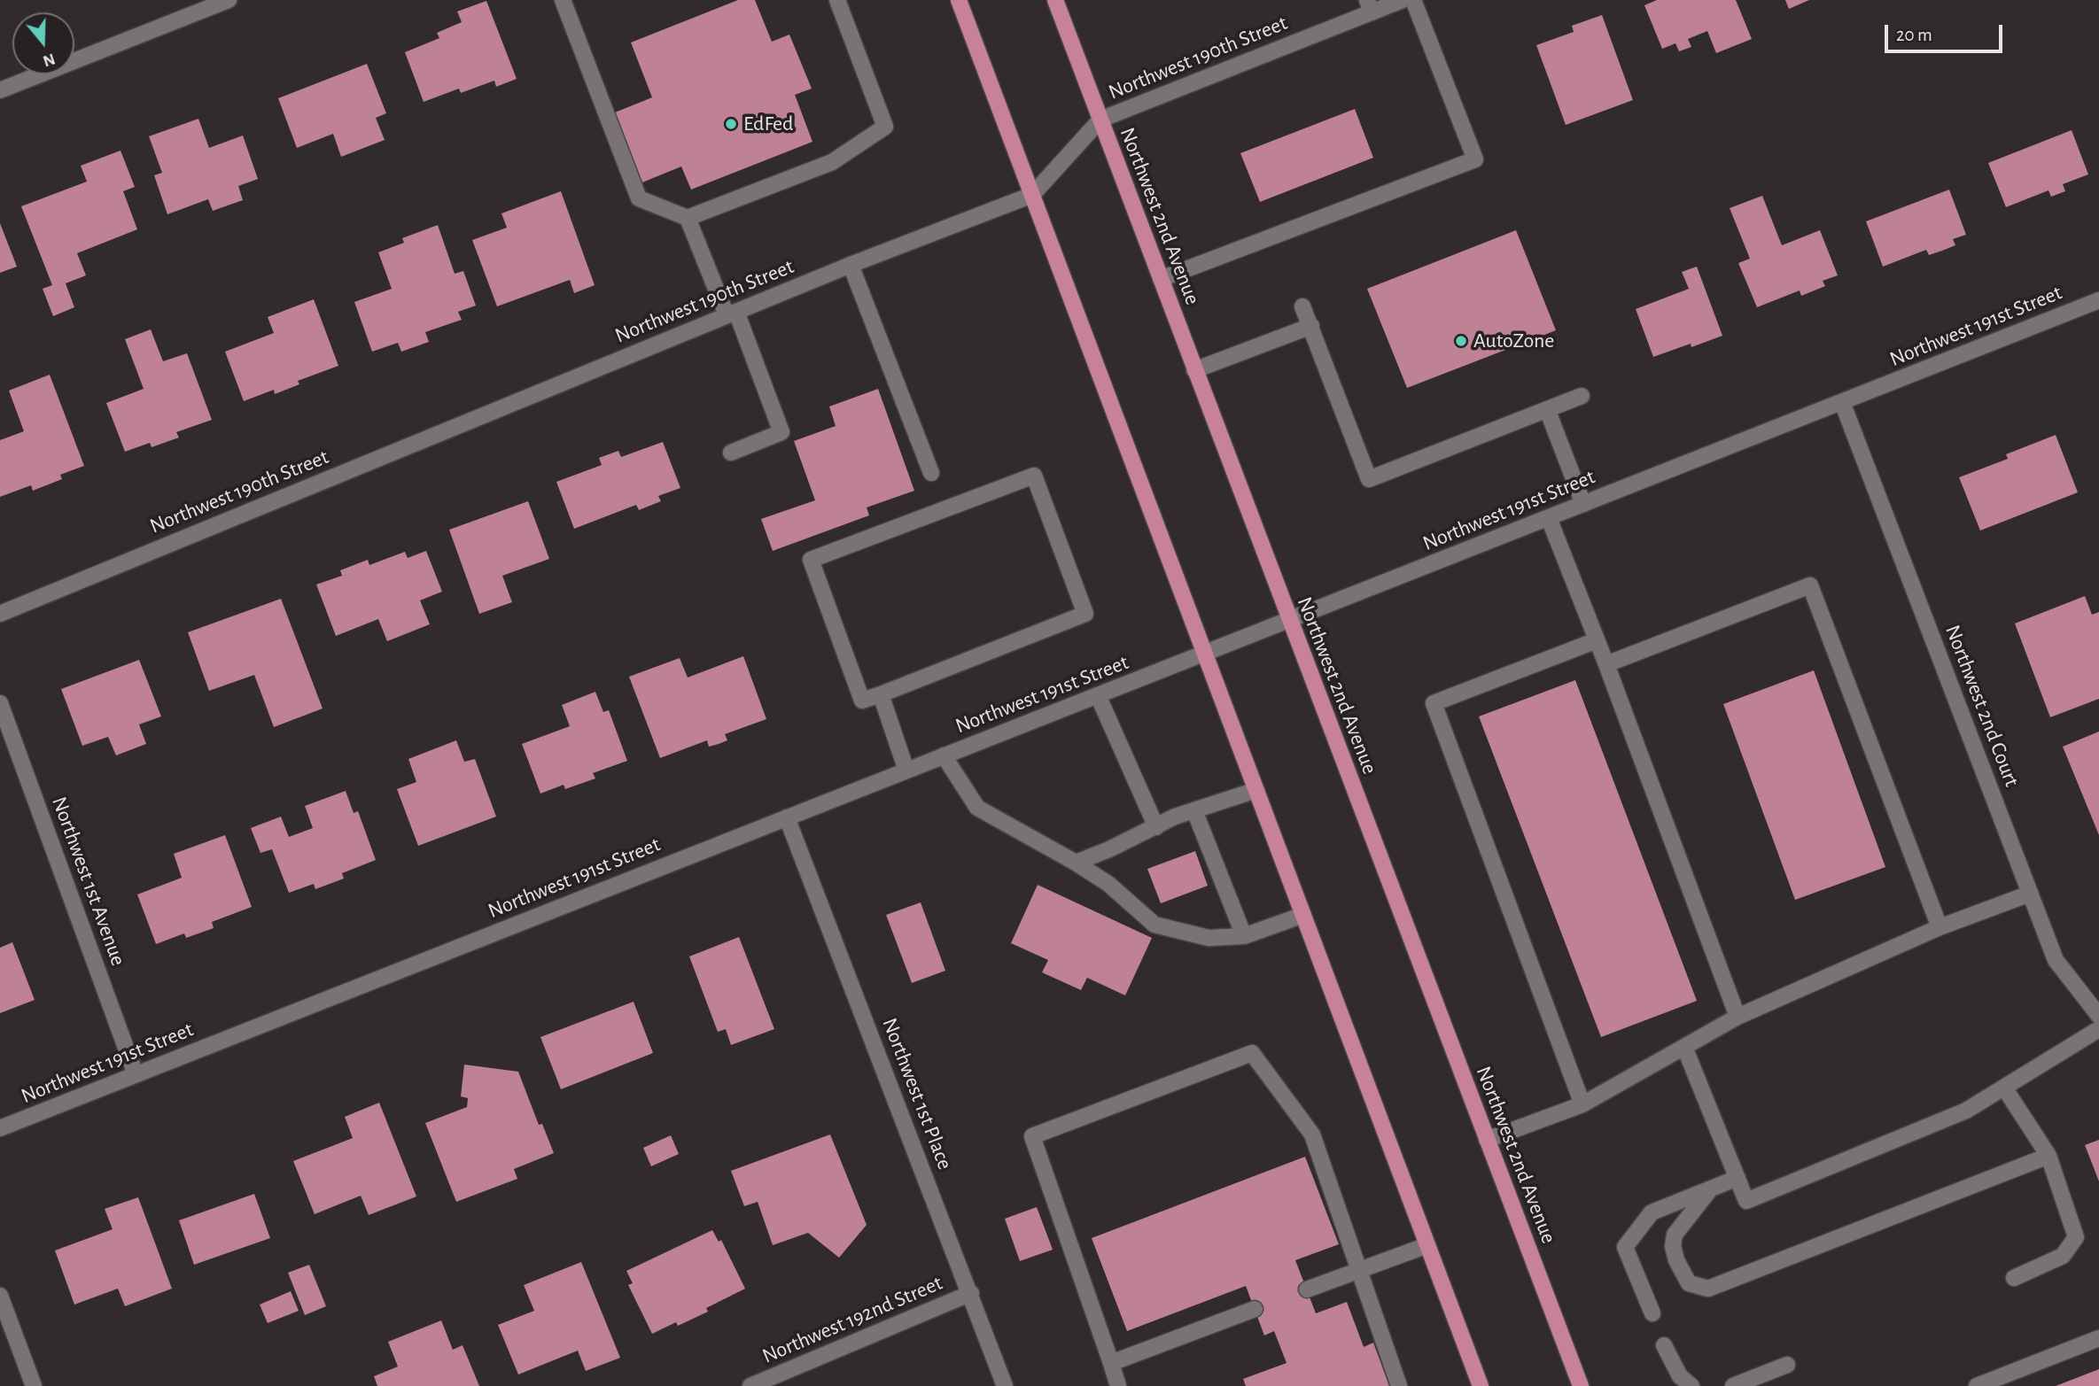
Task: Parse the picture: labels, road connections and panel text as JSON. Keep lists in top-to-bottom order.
{
  "streets": {
    "main road": ["Northwest 2nd Avenue"],
    "street": [
      "Northwest 190th Street",
      "Northwest 191st Street",
      "Northwest 2nd Court",
      "Northwest 1st Avenue",
      "Northwest 1st Place",
      "Northwest 192nd Street"
    ]
  },
  "crossings": [
    ["Northwest 190th Street", "Northwest 2nd Avenue"],
    ["Northwest 2nd Avenue", "Northwest 191st Street"],
    ["Northwest 191st Street", "Northwest 2nd Court"],
    ["Northwest 191st Street", "Northwest 1st Avenue"],
    ["Northwest 191st Street", "Northwest 1st Place"],
    ["Northwest 1st Place", "Northwest 192nd Street"]
  ],
  "places": ["EdFed", "AutoZone"],
  "scale_bar": "20 m",
  "north": "bottom"
}
